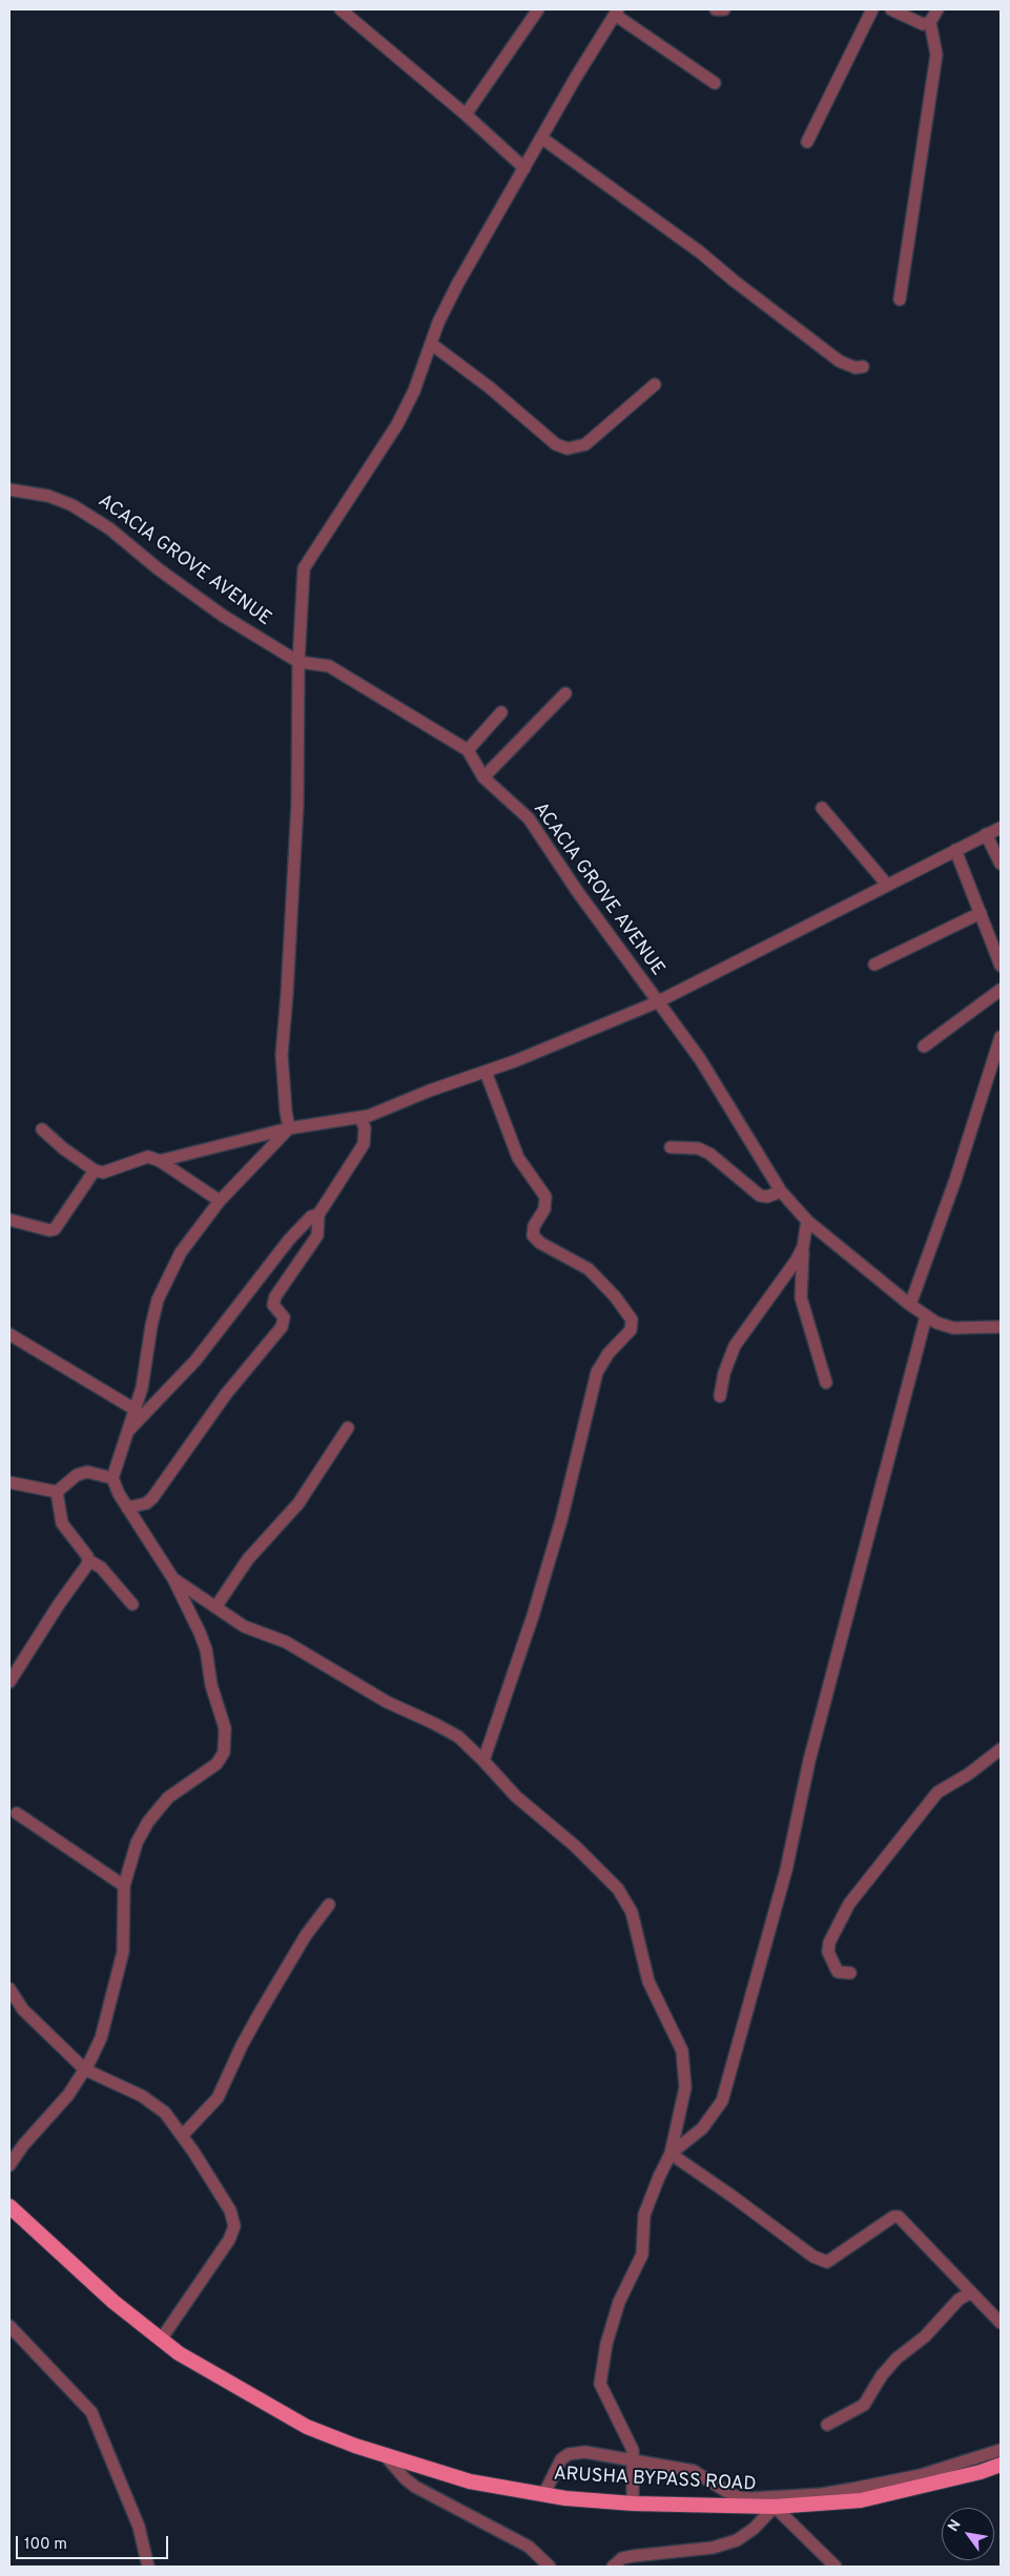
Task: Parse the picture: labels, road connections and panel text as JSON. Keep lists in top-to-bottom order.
{
  "streets": {
    "main road": ["ARUSHA BYPASS ROAD"],
    "street": ["ACACIA GROVE AVENUE"]
  },
  "scale_bar": "100 m",
  "north": "top left"
}
